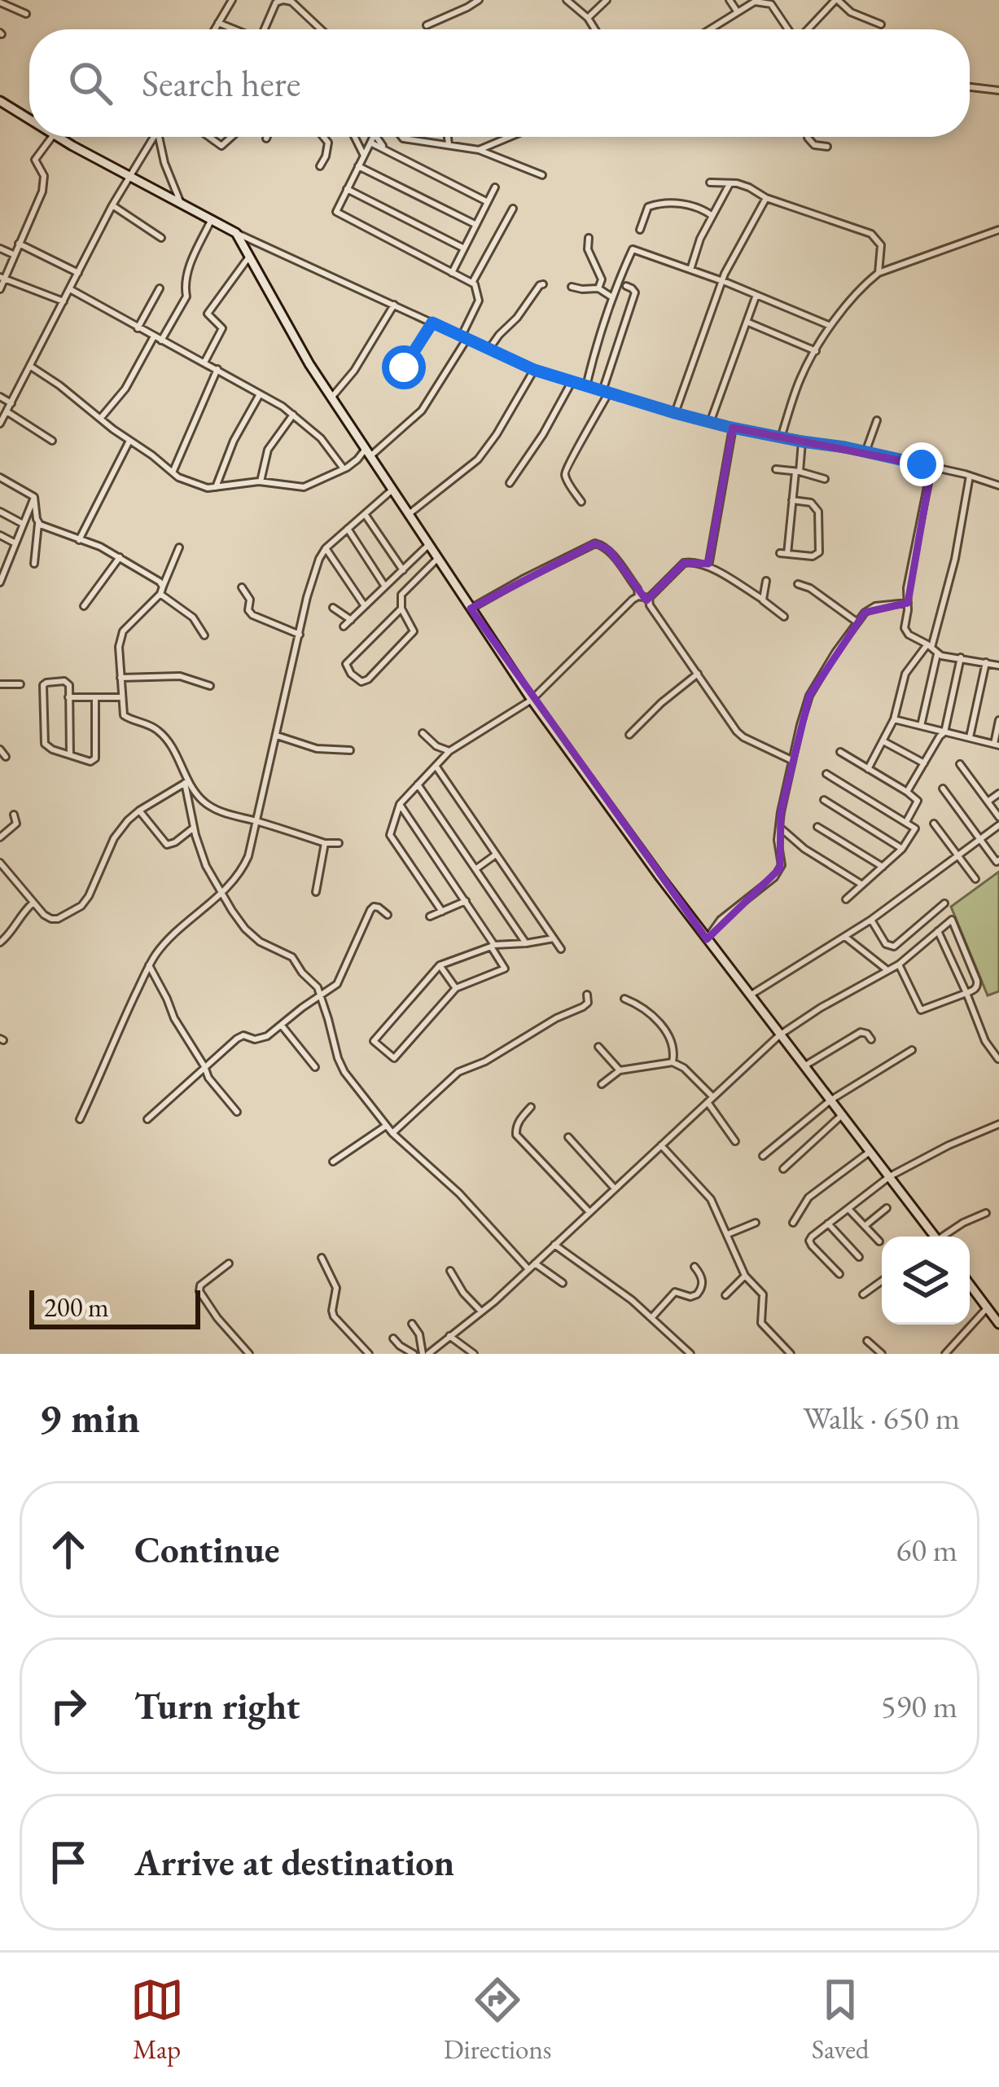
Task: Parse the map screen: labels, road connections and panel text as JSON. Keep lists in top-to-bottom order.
{
  "scale_bar": "200 m",
  "page": {
    "search": "Search here",
    "scale": "200 m",
    "heading": ["9 min", "Walk · 650 m"],
    "list": [
      ["Continue", "60 m"],
      ["Turn right", "590 m"],
      "Arrive at destination"
    ],
    "nav": ["Map", "Directions", "Saved"]
  }
}
